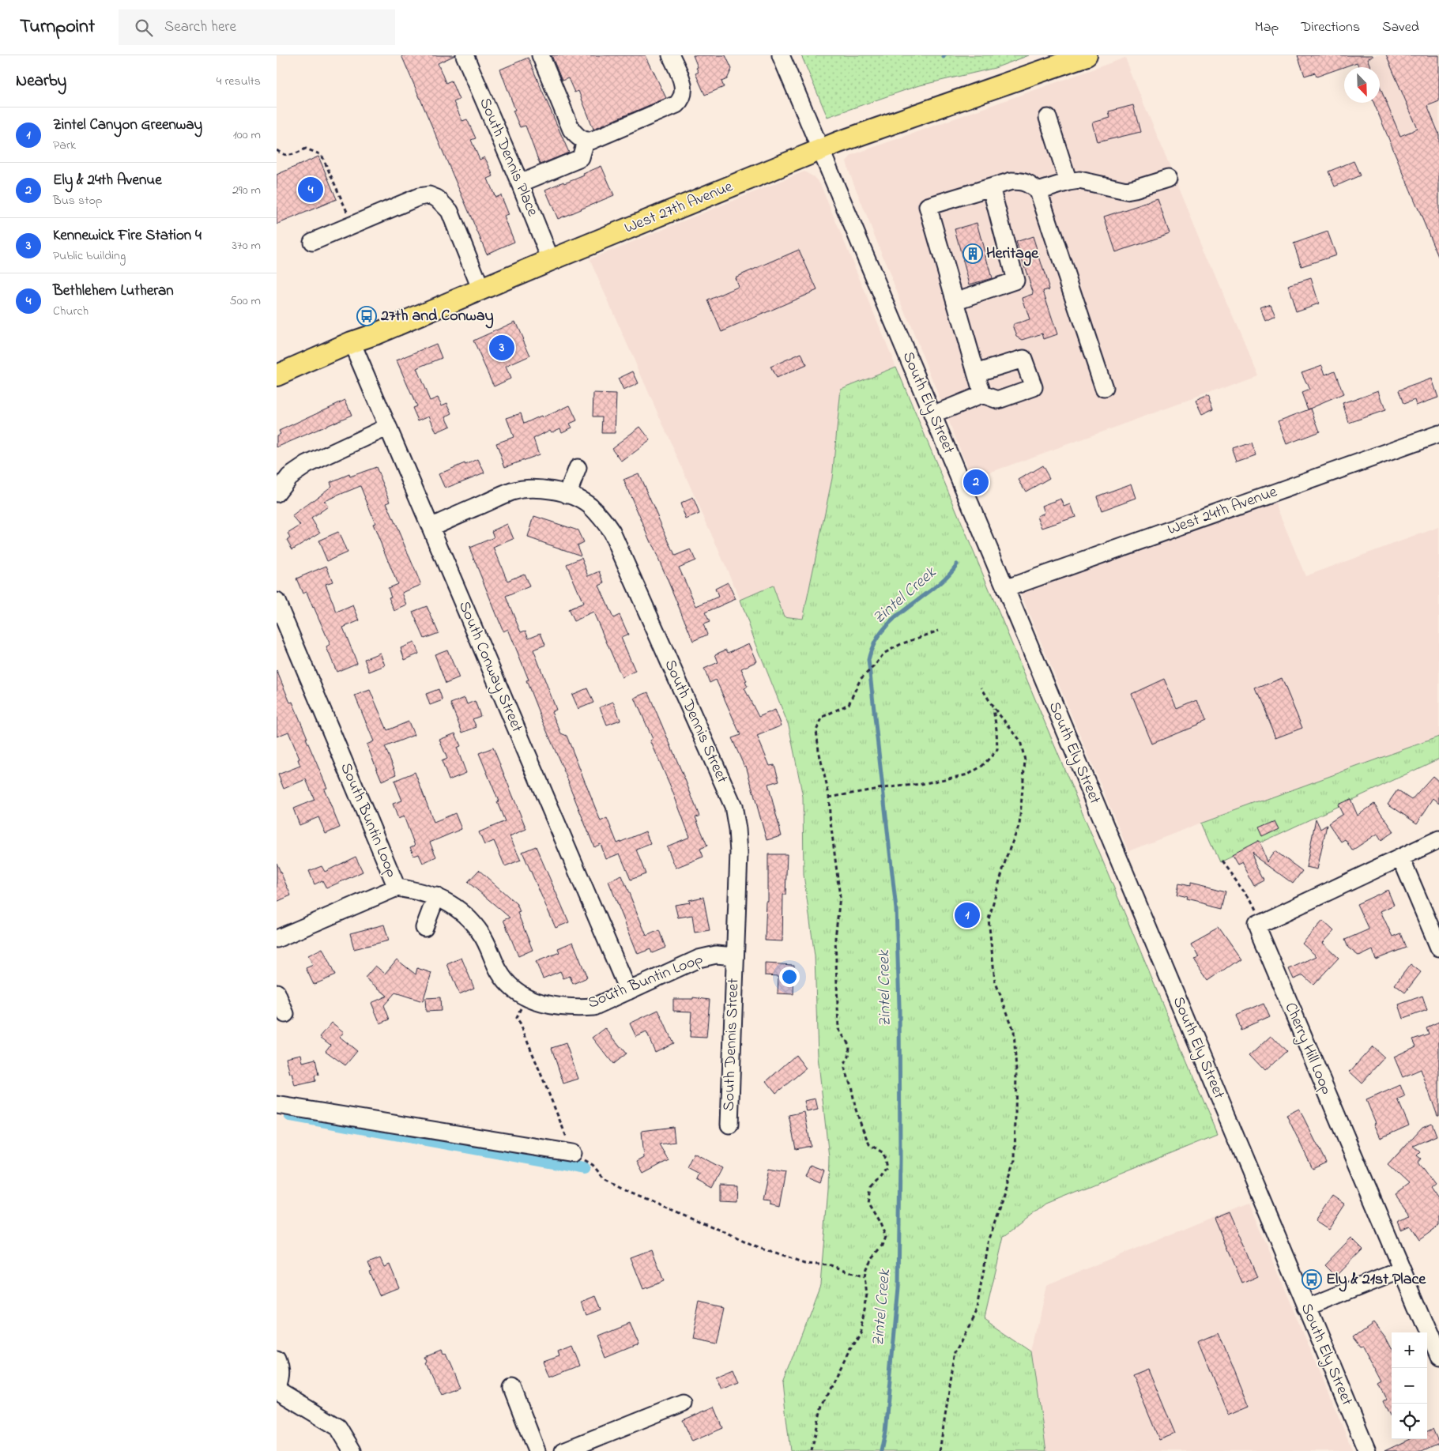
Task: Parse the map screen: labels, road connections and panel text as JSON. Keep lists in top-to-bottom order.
{
  "streets": {
    "main road": ["West 27th Avenue"],
    "street": [
      "South Dennis Place",
      "South Ely Street",
      "West 24th Avenue",
      "South Conway Street",
      "South Dennis Street",
      "South Buntin Loop",
      "Cherry Hill Loop"
    ]
  },
  "crossings": [
    ["South Dennis Place", "West 27th Avenue"],
    ["West 27th Avenue", "South Ely Street"],
    ["West 27th Avenue", "South Conway Street"],
    ["South Ely Street", "West 24th Avenue"],
    ["South Conway Street", "South Dennis Street"],
    ["South Conway Street", "South Buntin Loop"],
    ["South Dennis Street", "South Buntin Loop"]
  ],
  "water": ["Zintel Creek"],
  "places": {
    "building": ["Heritage"],
    "bus stop": ["27th and Conway", "Ely & 21st Place"]
  },
  "north": "bottom right",
  "page": {
    "header": "Turnpoint",
    "search": "Search here",
    "nav": ["Map", "Directions", "Saved"],
    "heading": ["Nearby", "4 results"],
    "list": [
      {
        "mark": "1",
        "name": "Zintel Canyon Greenway",
        "note": "Park",
        "value": "100 m"
      },
      {
        "mark": "2",
        "name": "Ely & 24th Avenue",
        "note": "Bus stop",
        "value": "290 m"
      },
      {
        "mark": "3",
        "name": "Kennewick Fire Station 4",
        "note": "Public building",
        "value": "370 m"
      },
      {
        "mark": "4",
        "name": "Bethlehem Lutheran",
        "note": "Church",
        "value": "500 m"
      }
    ],
    "pins": [
      "4",
      "3",
      "2",
      "1"
    ],
    "map_buttons": ["+", "−"]
  }
}
